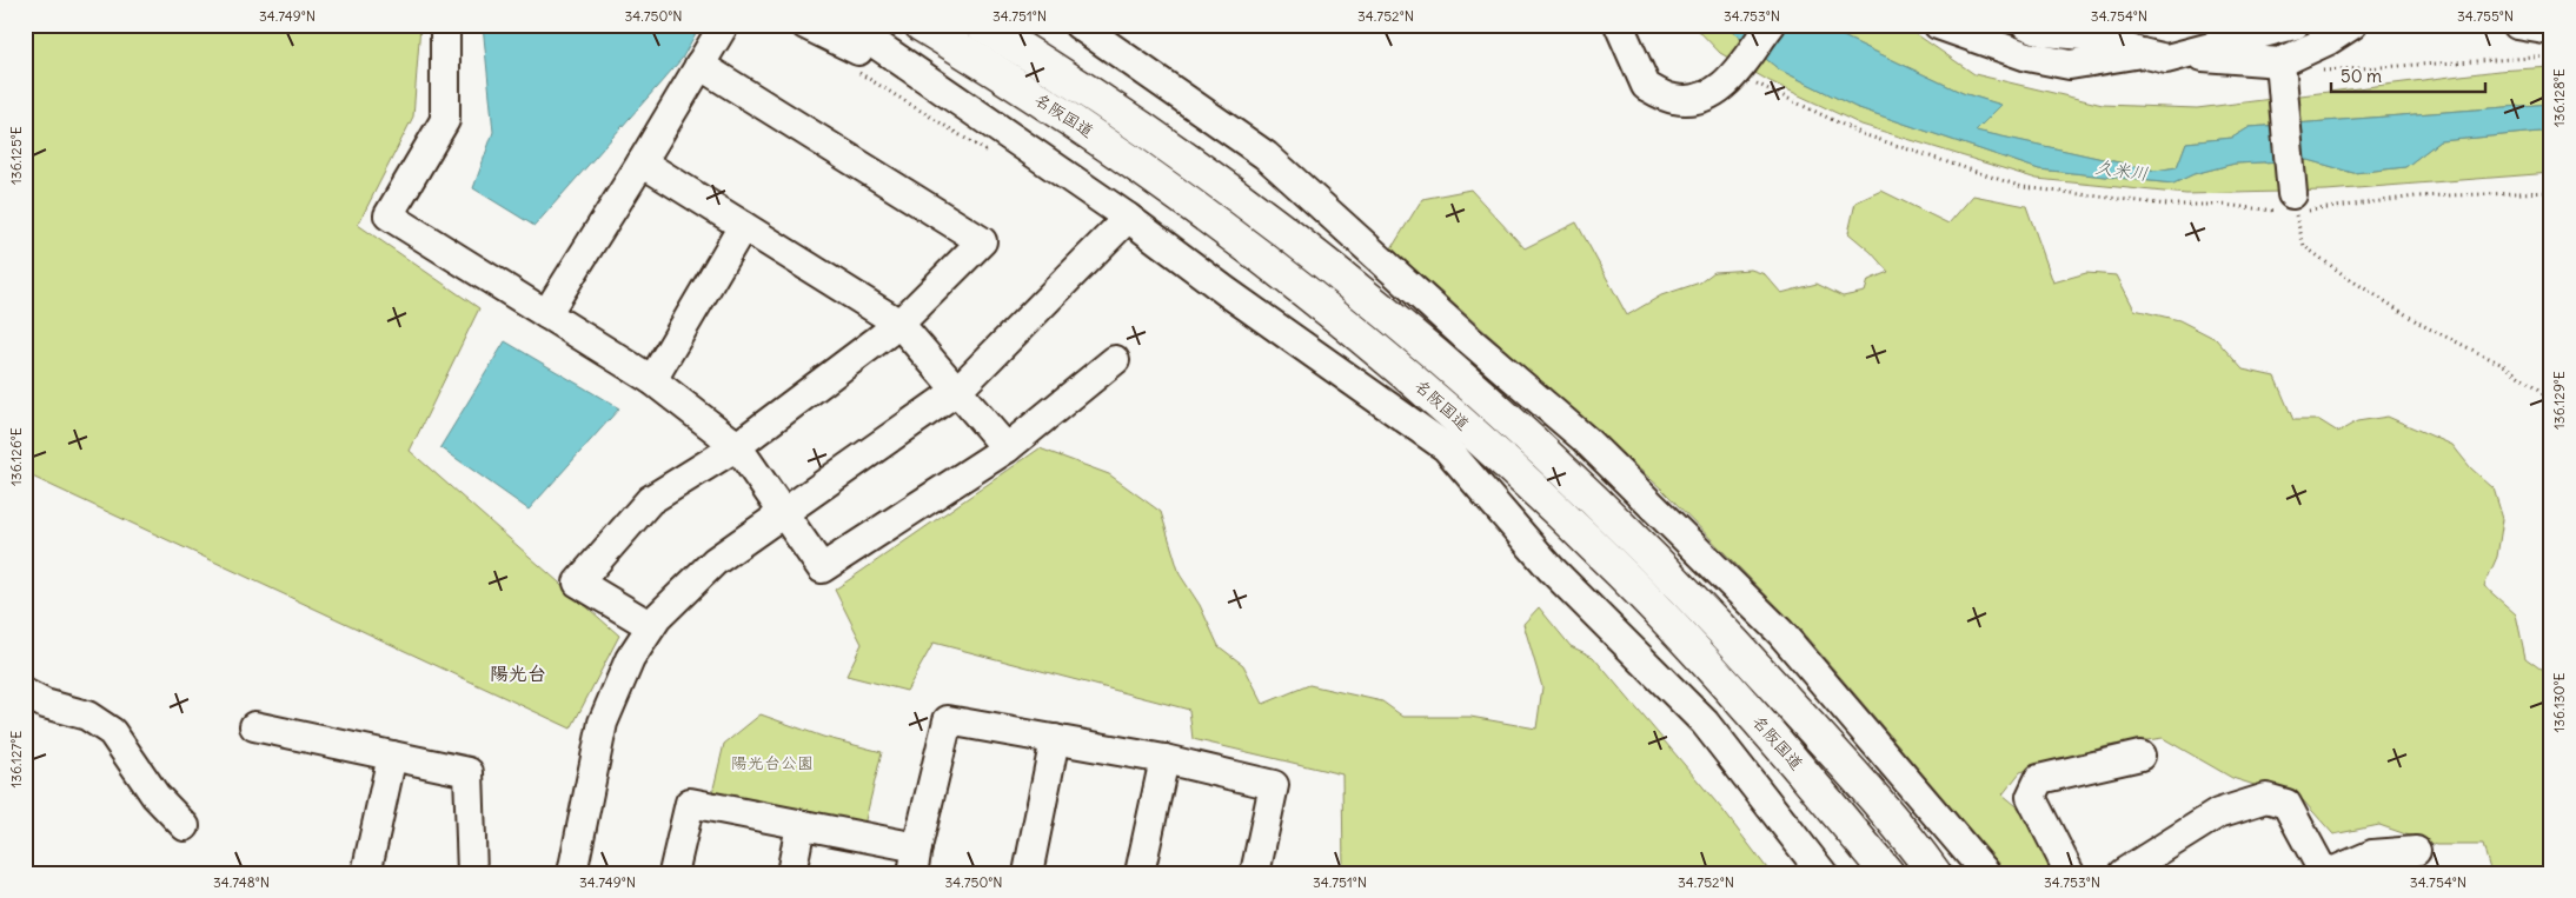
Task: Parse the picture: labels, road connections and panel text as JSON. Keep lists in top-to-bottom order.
{
  "streets": {
    "highway": ["名阪国道"]
  },
  "districts": ["陽光台"],
  "water": ["久米川"],
  "parks": ["陽光台公園"],
  "scale_bar": "50 m",
  "coordinates": [
    "34.749°N",
    "34.750°N",
    "34.751°N",
    "34.752°N",
    "34.753°N",
    "34.754°N",
    "34.755°N",
    "136.128°E",
    "136.125°E",
    "136.129°E",
    "136.126°E",
    "136.130°E",
    "136.127°E",
    "34.748°N"
  ]
}
